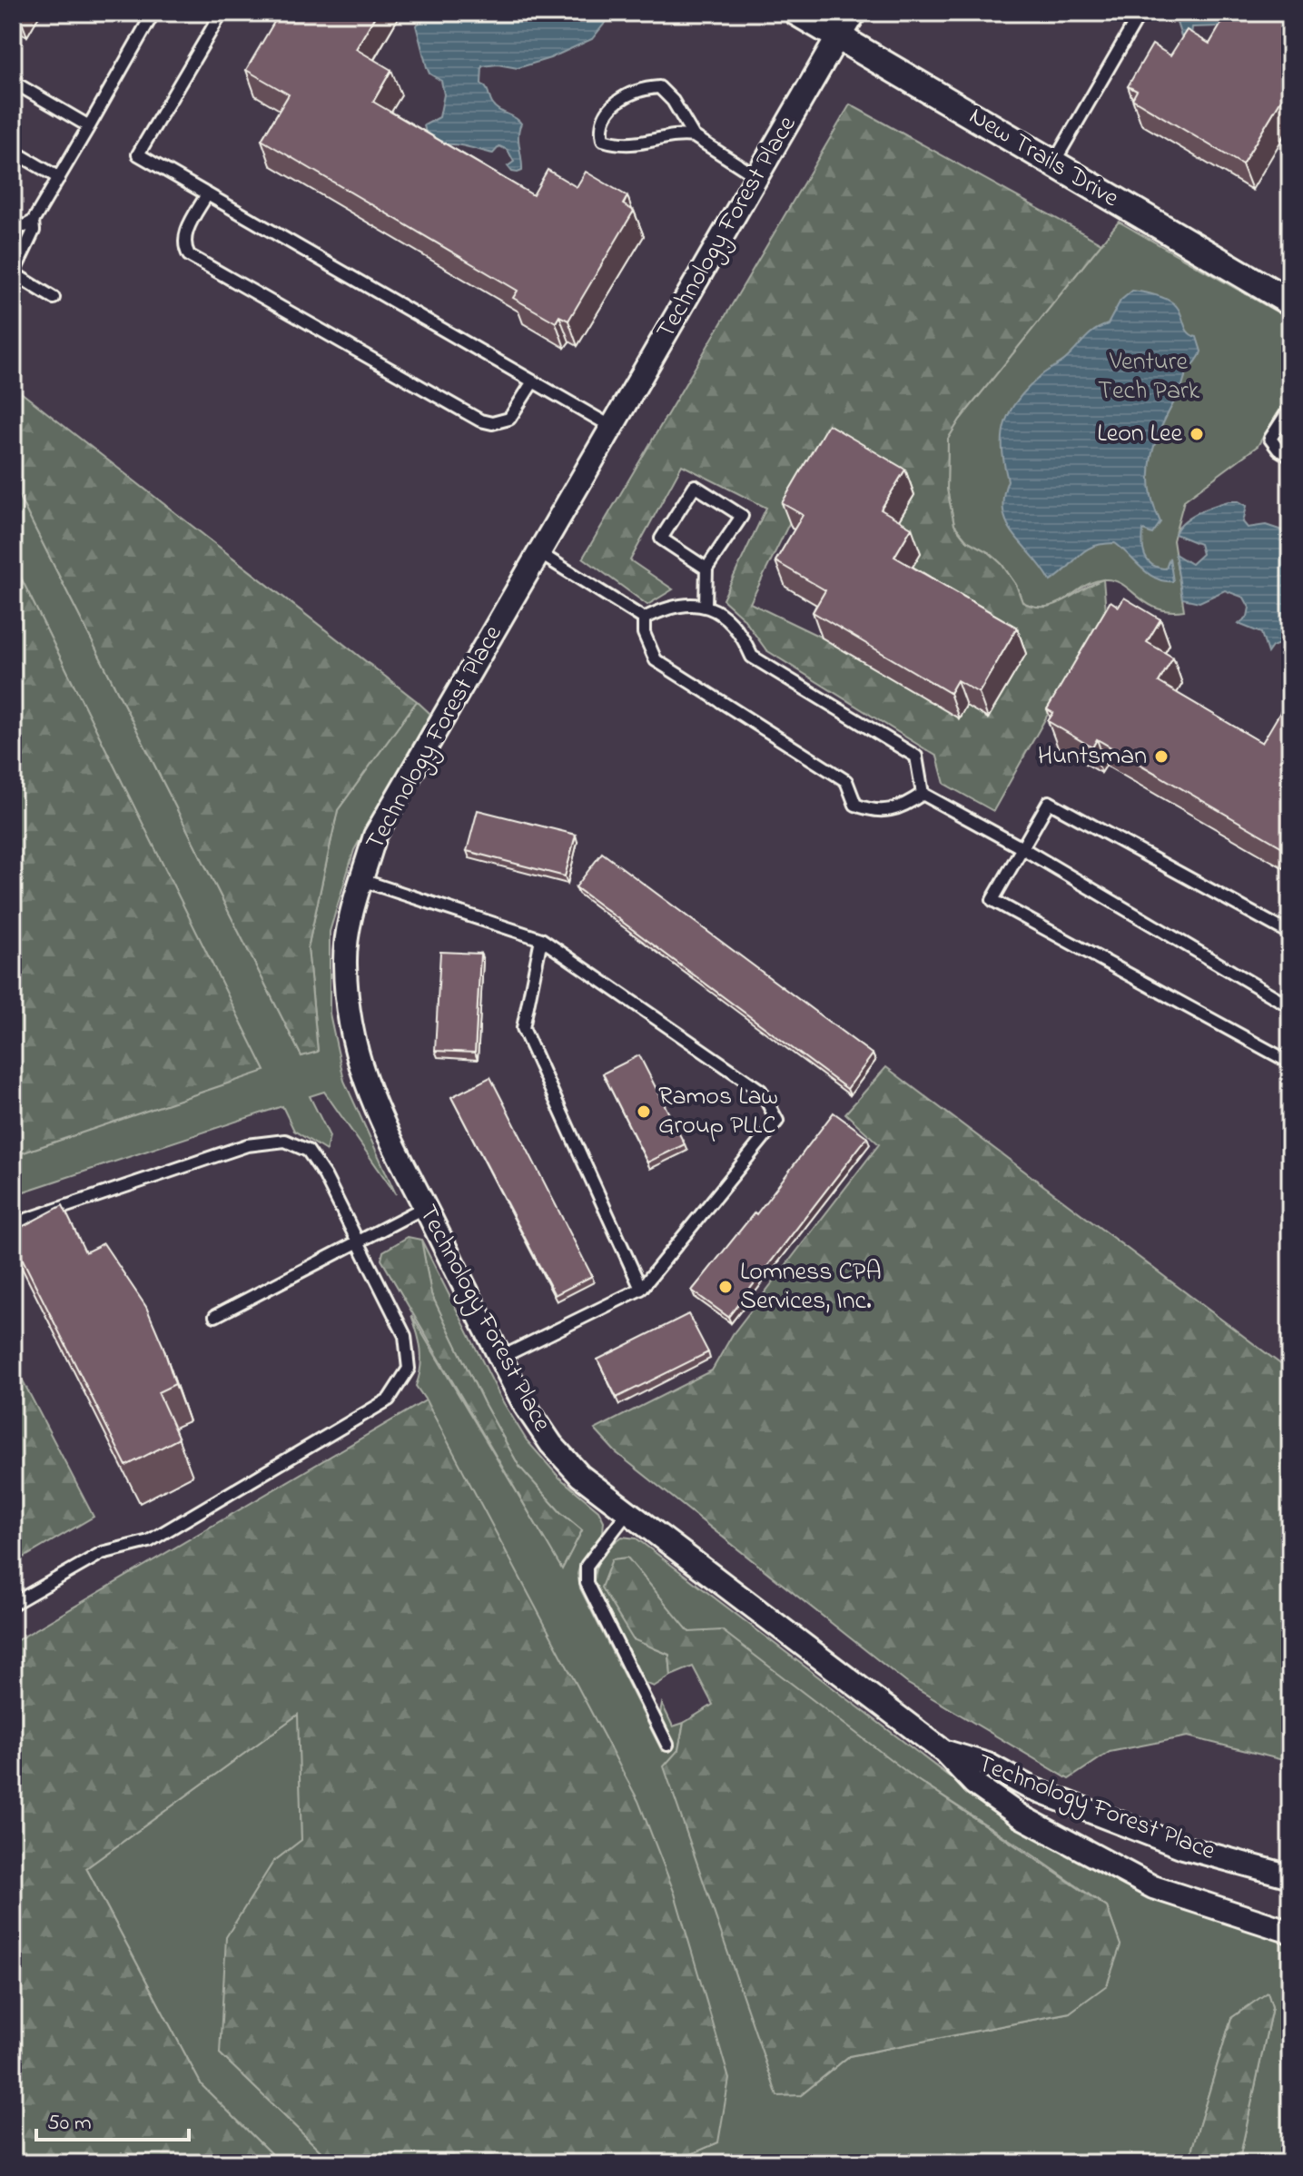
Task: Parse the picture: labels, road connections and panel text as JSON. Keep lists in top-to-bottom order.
{
  "streets": {
    "street": ["New Trails Drive", "Technology Forest Place"]
  },
  "crossings": [
    ["New Trails Drive", "Technology Forest Place"]
  ],
  "parks": ["Venture Tech Park"],
  "places": [
    "Leon Lee",
    "Huntsman",
    "Ramos Law Group PLLC",
    "Lomness CPA Services, Inc."
  ],
  "scale_bar": "50 m"
}
